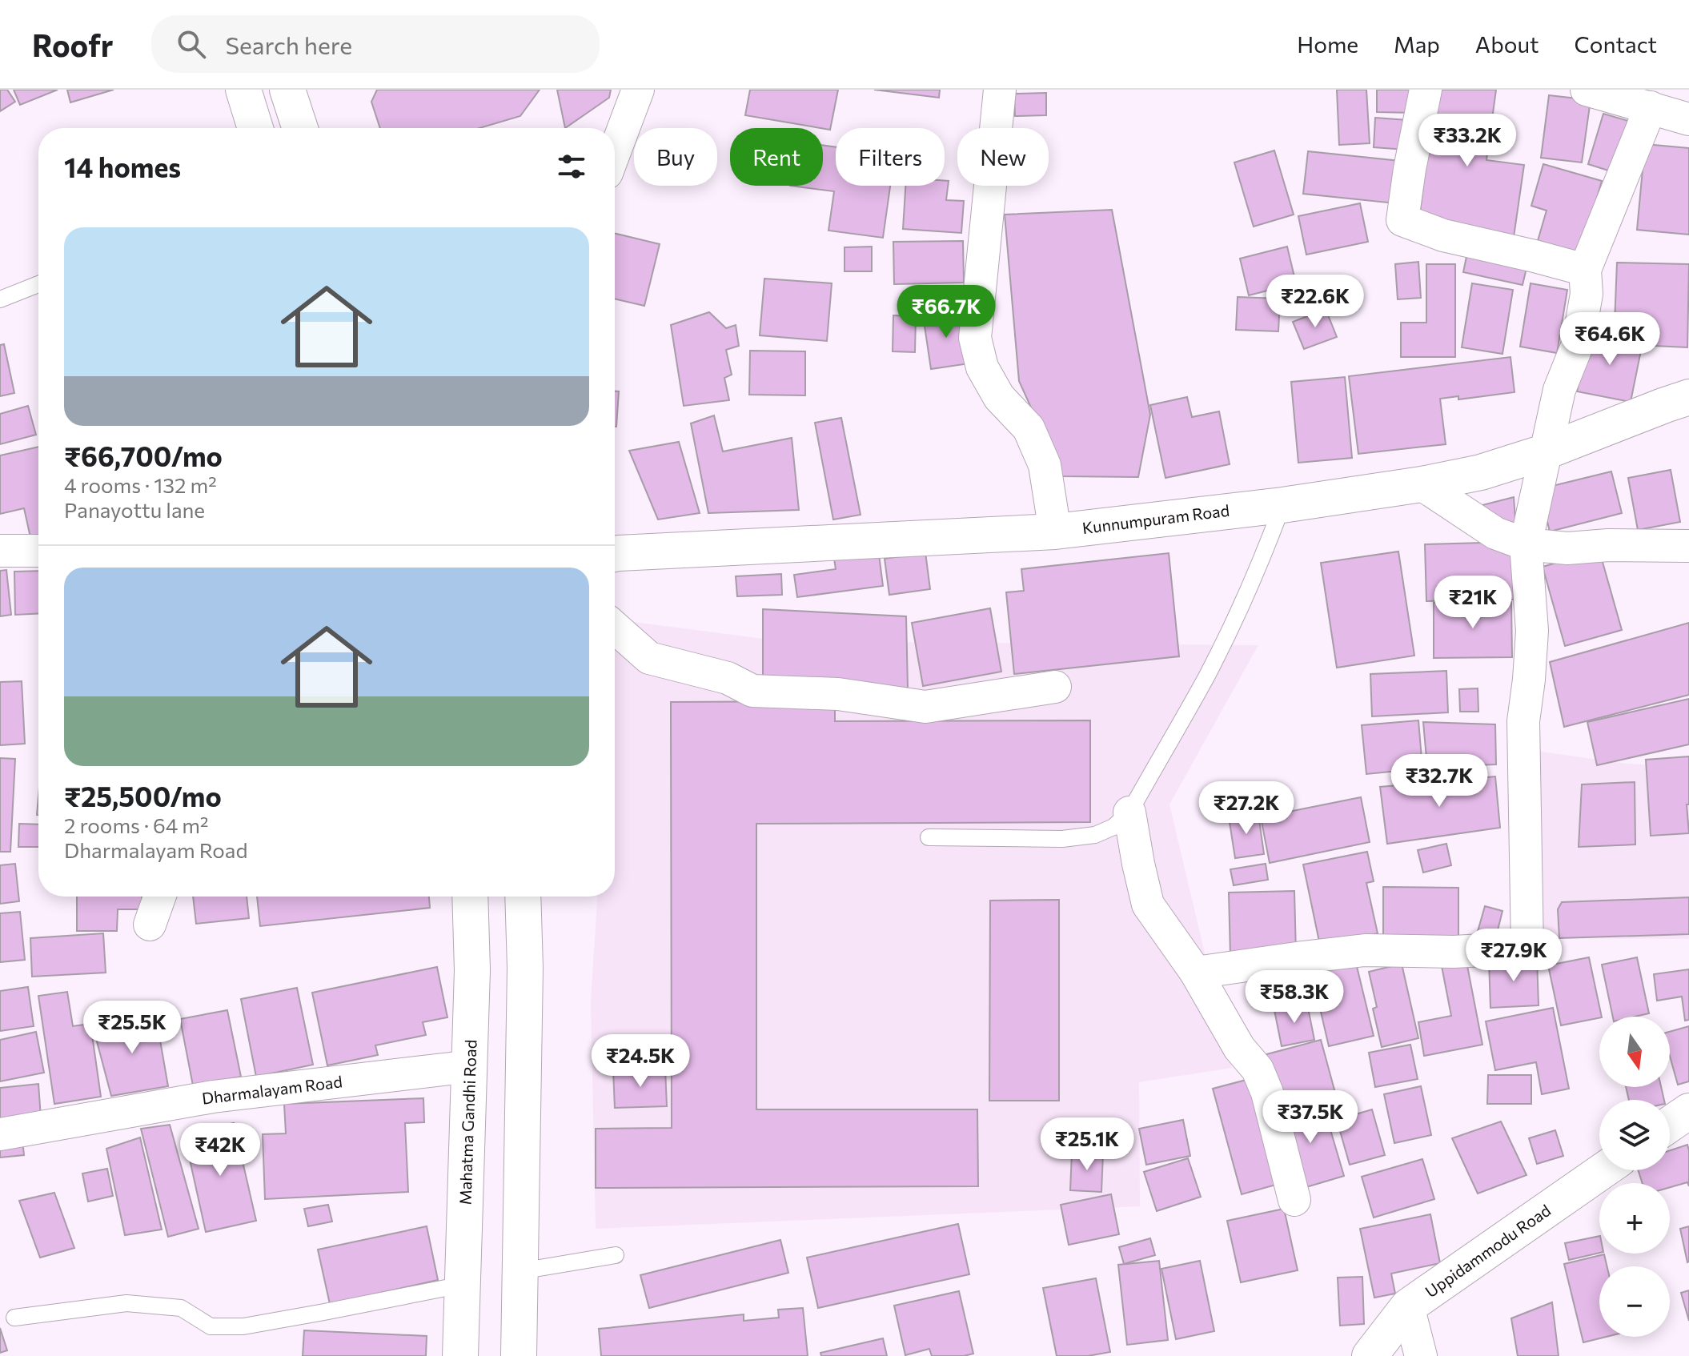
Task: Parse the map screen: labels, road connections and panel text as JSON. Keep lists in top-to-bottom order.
{
  "streets": {
    "main road": ["Kunnumpuram Road", "Mahatma Gandhi Road", "Uppidammodu Road"],
    "street": ["Dharmalayam Road"]
  },
  "crossings": [
    ["Dharmalayam Road", "Mahatma Gandhi Road"]
  ],
  "north": "bottom",
  "page": {
    "header": "Roofr",
    "search": "Search here",
    "nav": [
      "Home",
      "Map",
      "About",
      "Contact"
    ],
    "price": [
      "₹33.2K",
      "₹22.6K",
      "₹66.7K",
      "₹64.6K",
      "₹21K",
      "₹32.7K",
      "₹27.2K",
      "₹27.9K",
      "₹58.3K",
      "₹25.5K",
      "₹24.5K",
      "₹37.5K",
      "₹25.1K",
      "₹42K"
    ],
    "chip": [
      "Buy",
      "Rent",
      "Filters",
      "New"
    ],
    "heading": "14 homes",
    "list": [
      {
        "name": "₹66,700/mo",
        "note": "4 rooms · 132 m² · Panayottu lane"
      },
      {
        "name": "₹25,500/mo",
        "note": "2 rooms · 64 m² · Dharmalayam Road"
      }
    ],
    "map_buttons": ["+", "−"]
  }
}
